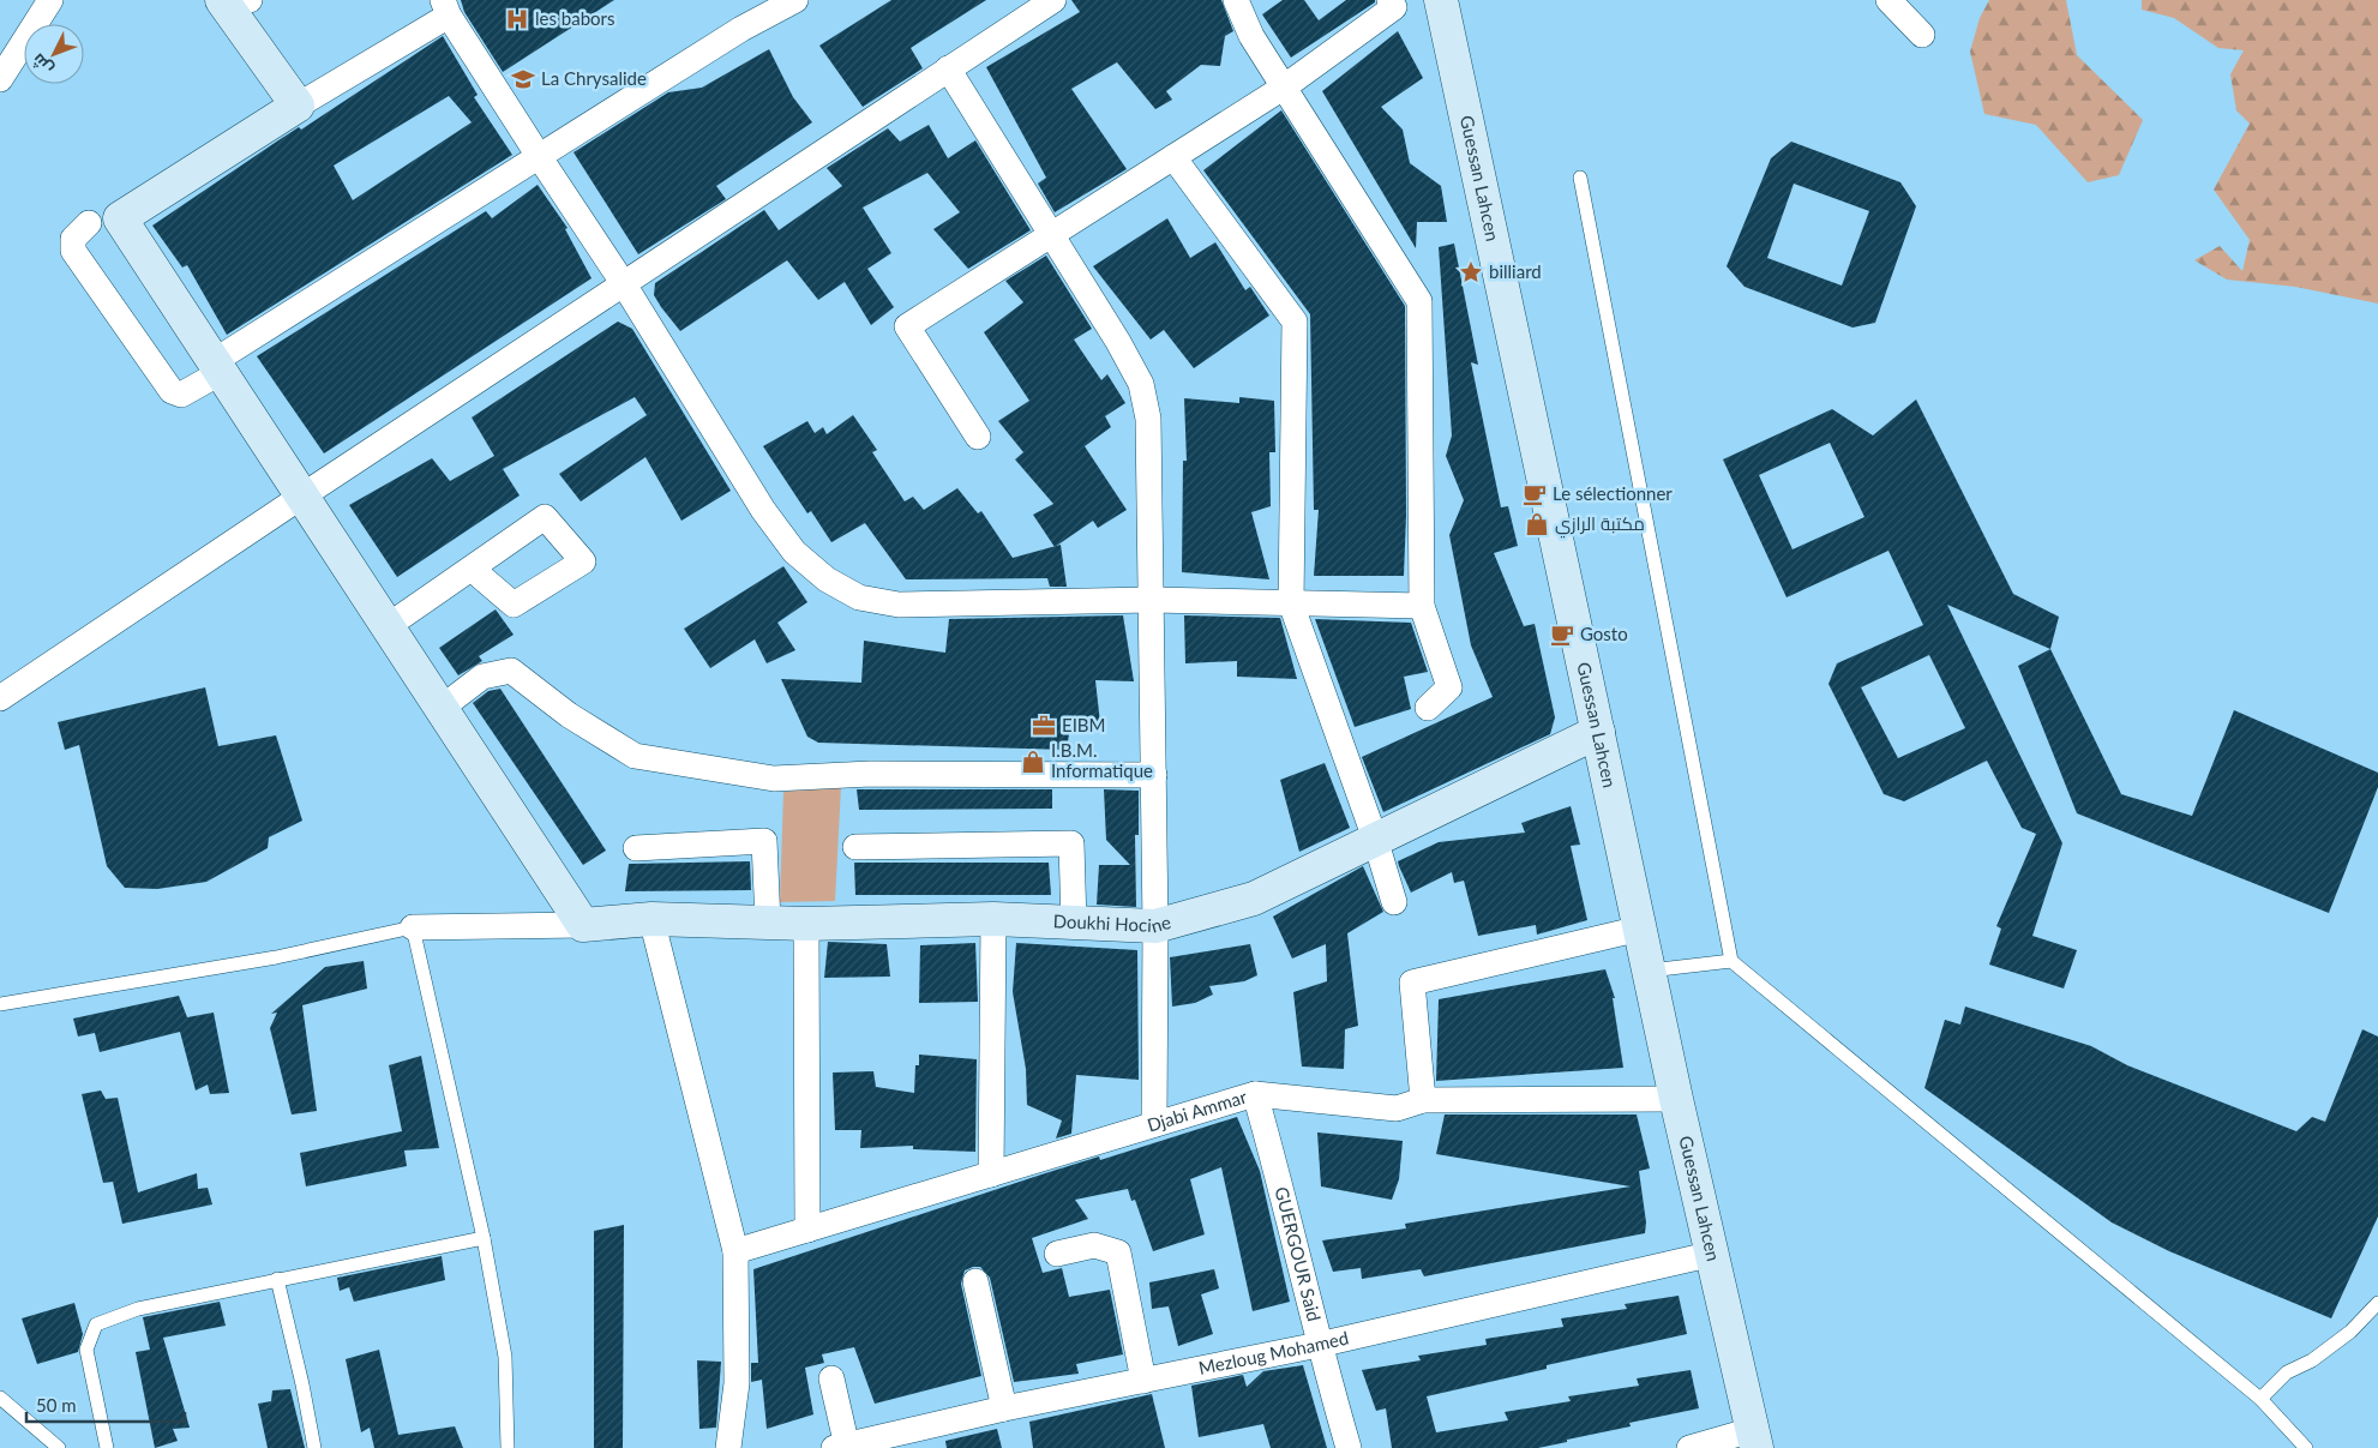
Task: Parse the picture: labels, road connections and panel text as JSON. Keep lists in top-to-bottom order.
{
  "streets": {
    "street": [
      "Guessan Lahcen",
      "Doukhi Hocine",
      "Djabi Ammar",
      "GUERGOUR Said",
      "Mezloug Mohamed"
    ]
  },
  "crossings": [
    ["Guessan Lahcen", "Doukhi Hocine"],
    ["Guessan Lahcen", "Djabi Ammar"],
    ["Guessan Lahcen", "Mezloug Mohamed"],
    ["Djabi Ammar", "GUERGOUR Said"],
    ["GUERGOUR Said", "Mezloug Mohamed"]
  ],
  "places": {
    "hospital": ["les babors"],
    "school or university": ["La Chrysalide"],
    "place": ["billiard"],
    "cafe": ["Le sélectionner", "Gosto"],
    "shop": ["مكتبة الرازي", "I.B.M. Informatique"],
    "office": ["EIBM"]
  },
  "scale_bar": "50 m",
  "north": "bottom left"
}
